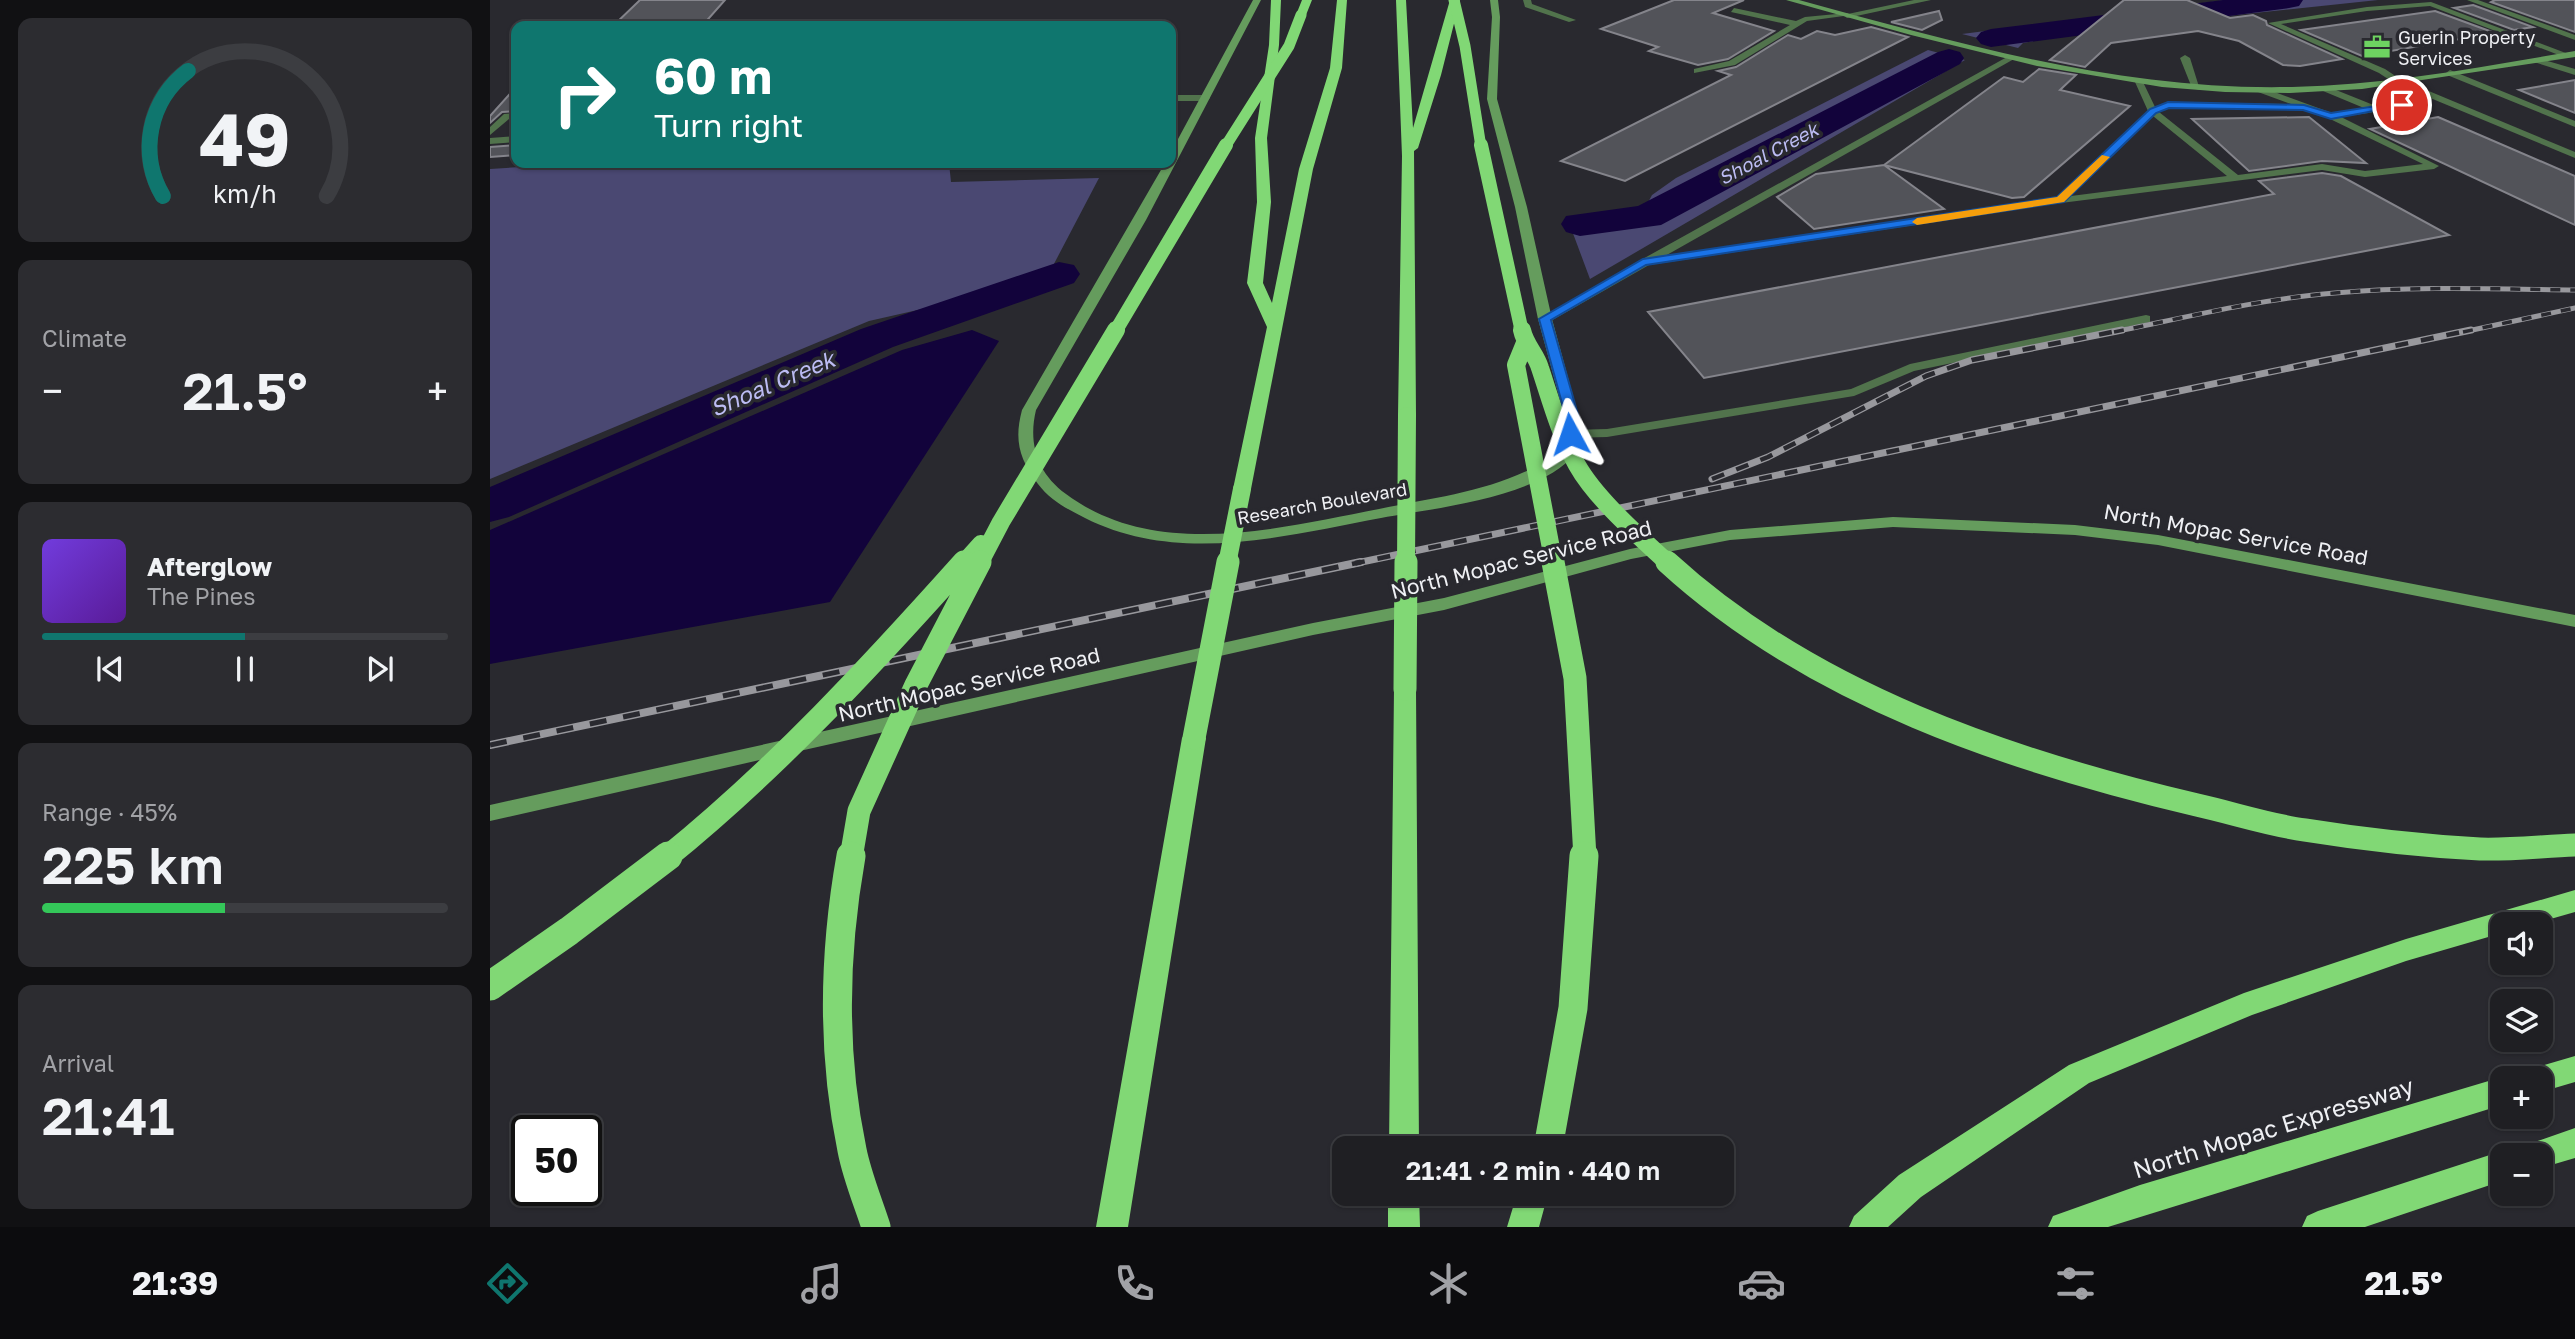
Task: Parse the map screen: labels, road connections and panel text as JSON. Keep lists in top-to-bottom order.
{
  "streets": {
    "highway": ["North Mopac Expressway"],
    "main road": ["Research Boulevard", "North Mopac Service Road"]
  },
  "water": ["Shoal Creek"],
  "places": {
    "office": ["Guerin Property Services"]
  },
  "page": {
    "turn": ["60 m", "Turn right"],
    "tile": [
      "Climate",
      ["Range · 45%", "225 km"],
      ["Arrival", "21:41"]
    ],
    "heat": ["−", "21.5°", "+"],
    "song": ["Afterglow", "The Pines"],
    "map_buttons": ["+", "−"],
    "limit": "50",
    "trip": "21:41 · 2 min · 440 m",
    "tabs": ["21:39", "21.5°"],
    "gauge": ["49", "km/h"]
  }
}
